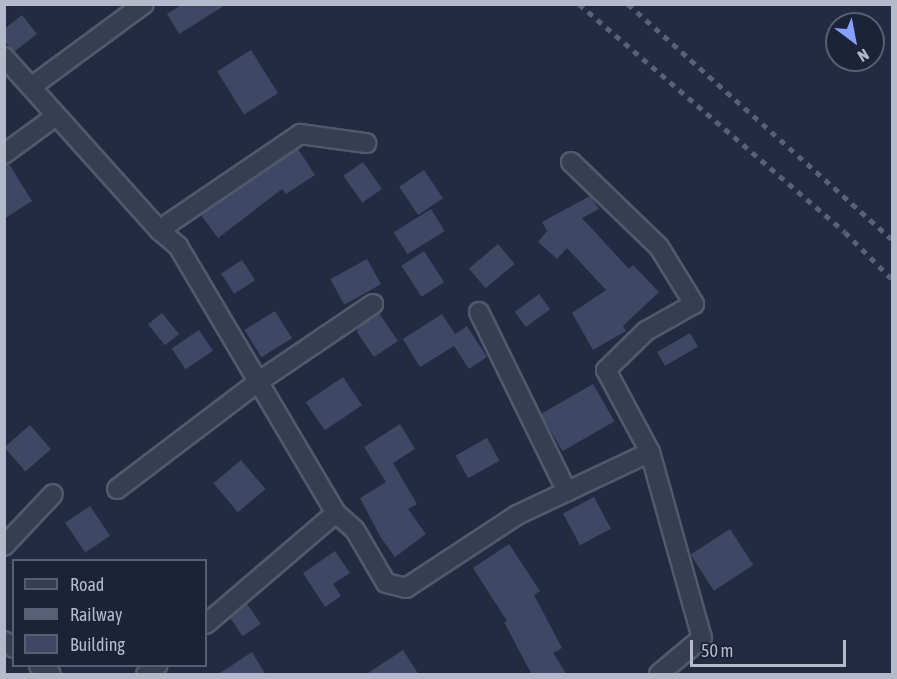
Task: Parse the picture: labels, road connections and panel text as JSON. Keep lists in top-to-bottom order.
{
  "legend": ["Road", "Railway", "Building"],
  "scale_bar": "50 m",
  "north": "bottom right"
}
